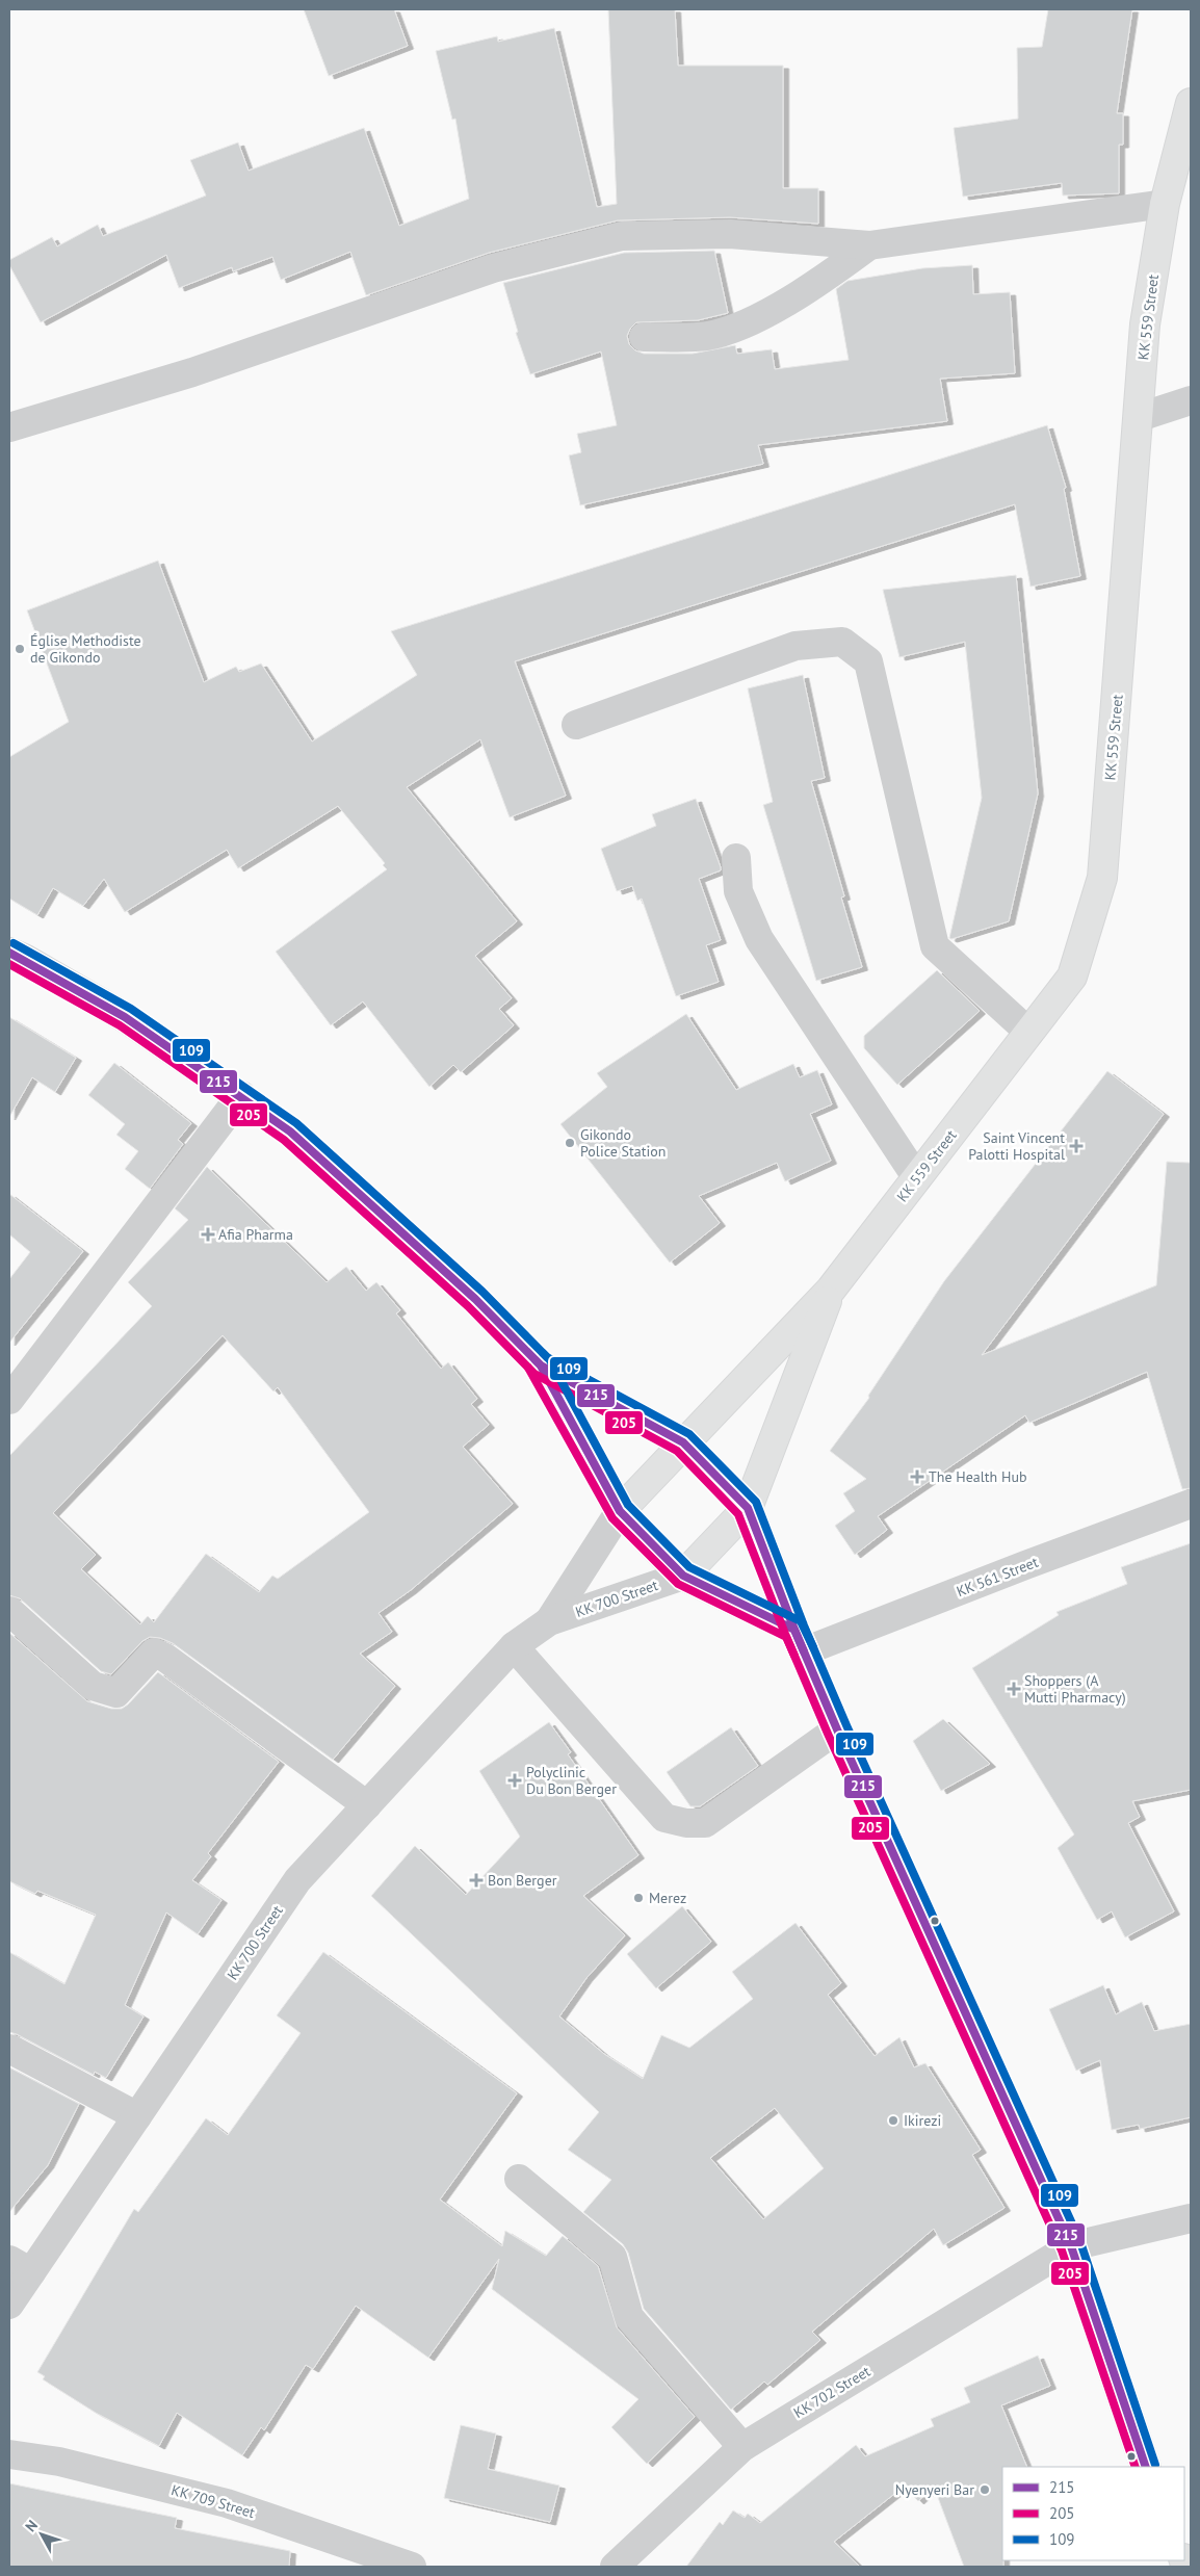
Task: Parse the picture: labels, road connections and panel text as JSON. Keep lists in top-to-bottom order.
{
  "streets": {
    "main road": ["KK 559 Street"],
    "street": [
      "KK 561 Street",
      "KK 700 Street",
      "KK 702 Street",
      "KK 709 Street"
    ]
  },
  "crossings": [
    ["KK 559 Street", "KK 700 Street"]
  ],
  "places": {
    "other": [
      "Église Methodiste de Gikondo",
      "Gikondo Police Station",
      "Merez",
      "Ikirezi",
      "Nyenyeri Bar"
    ],
    "health": [
      "Saint Vincent Palotti Hospital",
      "Afia Pharma",
      "The Health Hub",
      "Shoppers (A Mutti Pharmacy)",
      "Polyclinic Du Bon Berger",
      "Bon Berger"
    ]
  },
  "lines": ["transit line 109", "transit line 215", "transit line 205"],
  "legend": ["215", "205", "109"],
  "north": "top left"
}
